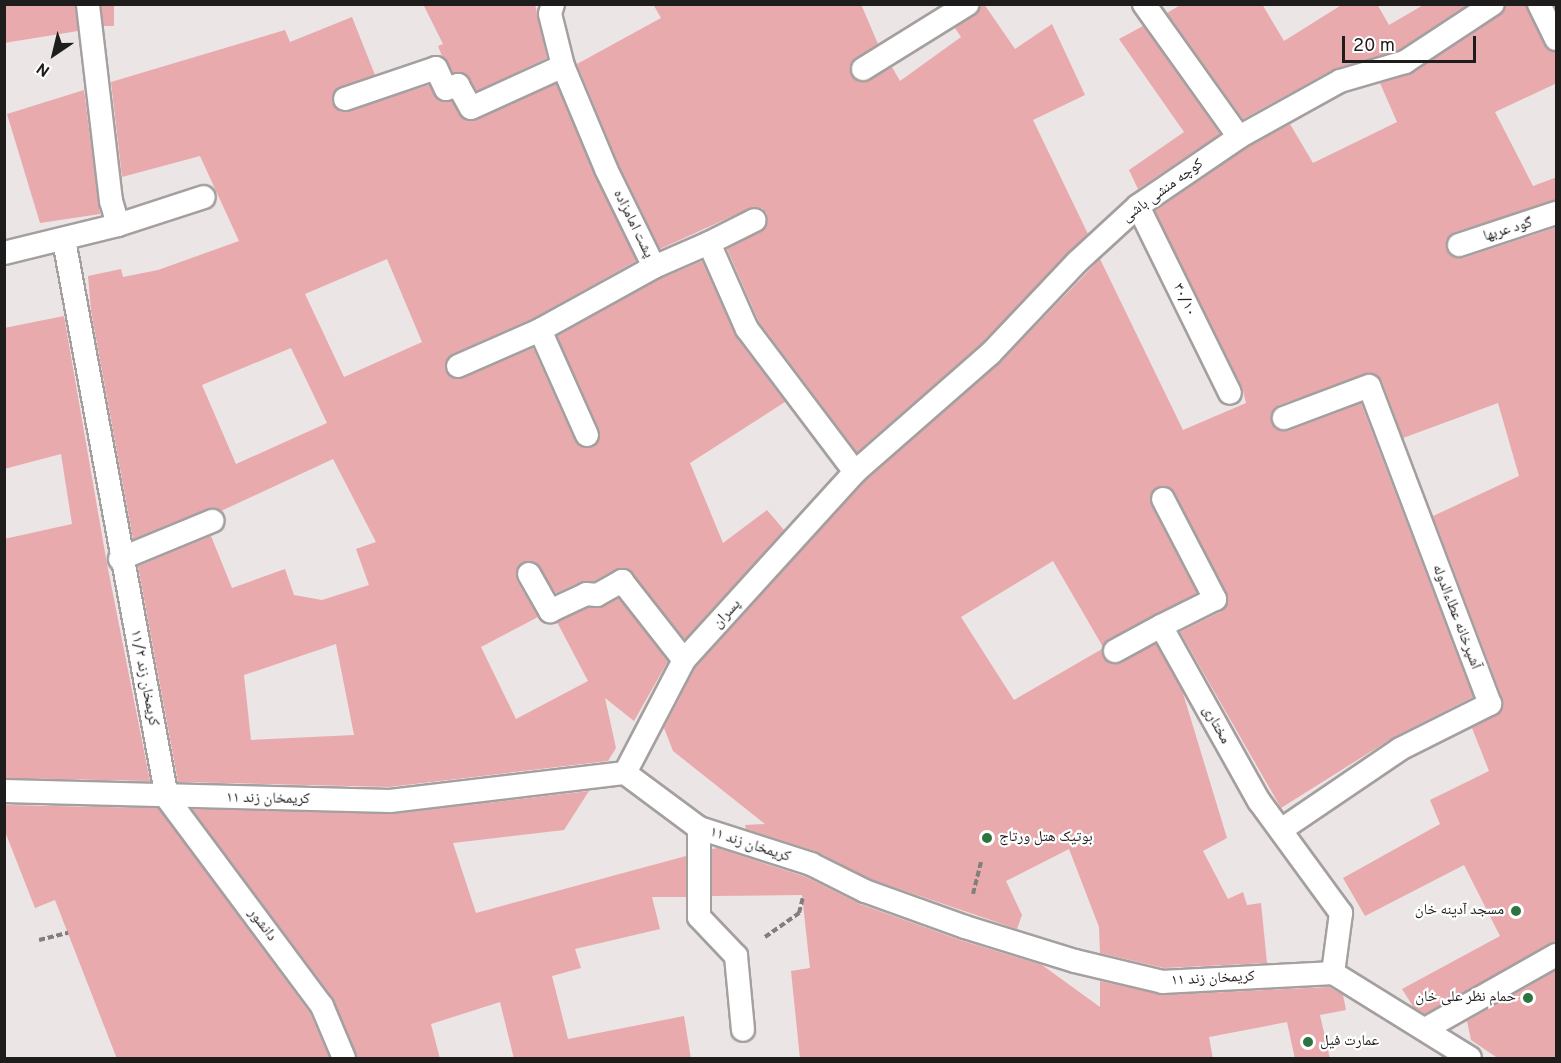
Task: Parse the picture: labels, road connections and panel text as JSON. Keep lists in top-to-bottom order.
{
  "streets": {
    "lane": [
      "کوچه منشی باشی",
      "پشت امامزاده",
      "گود عربها",
      "۳۰/۱۰",
      "پسران",
      "آشپرخانه عطاءالدوله",
      "کریمخان زند ۱۱/۲",
      "مختاری",
      "کریمخان زند ۱۱",
      "دانشور"
    ]
  },
  "crossings": [
    ["کوچه منشی باشی", "۳۰/۱۰"],
    ["کوچه منشی باشی", "پسران"],
    ["پسران", "کریمخان زند ۱۱"],
    ["آشپرخانه عطاءالدوله", "مختاری"],
    ["کریمخان زند ۱۱/۲", "کریمخان زند ۱۱"],
    ["کریمخان زند ۱۱/۲", "دانشور"],
    ["مختاری", "کریمخان زند ۱۱"],
    ["کریمخان زند ۱۱", "دانشور"]
  ],
  "places": [
    "بوتیک هتل ورتاج",
    "مسجد آدینه خان",
    "حمام نظر علی خان",
    "عمارت فیل"
  ],
  "scale_bar": "20 m",
  "north": "bottom left"
}
